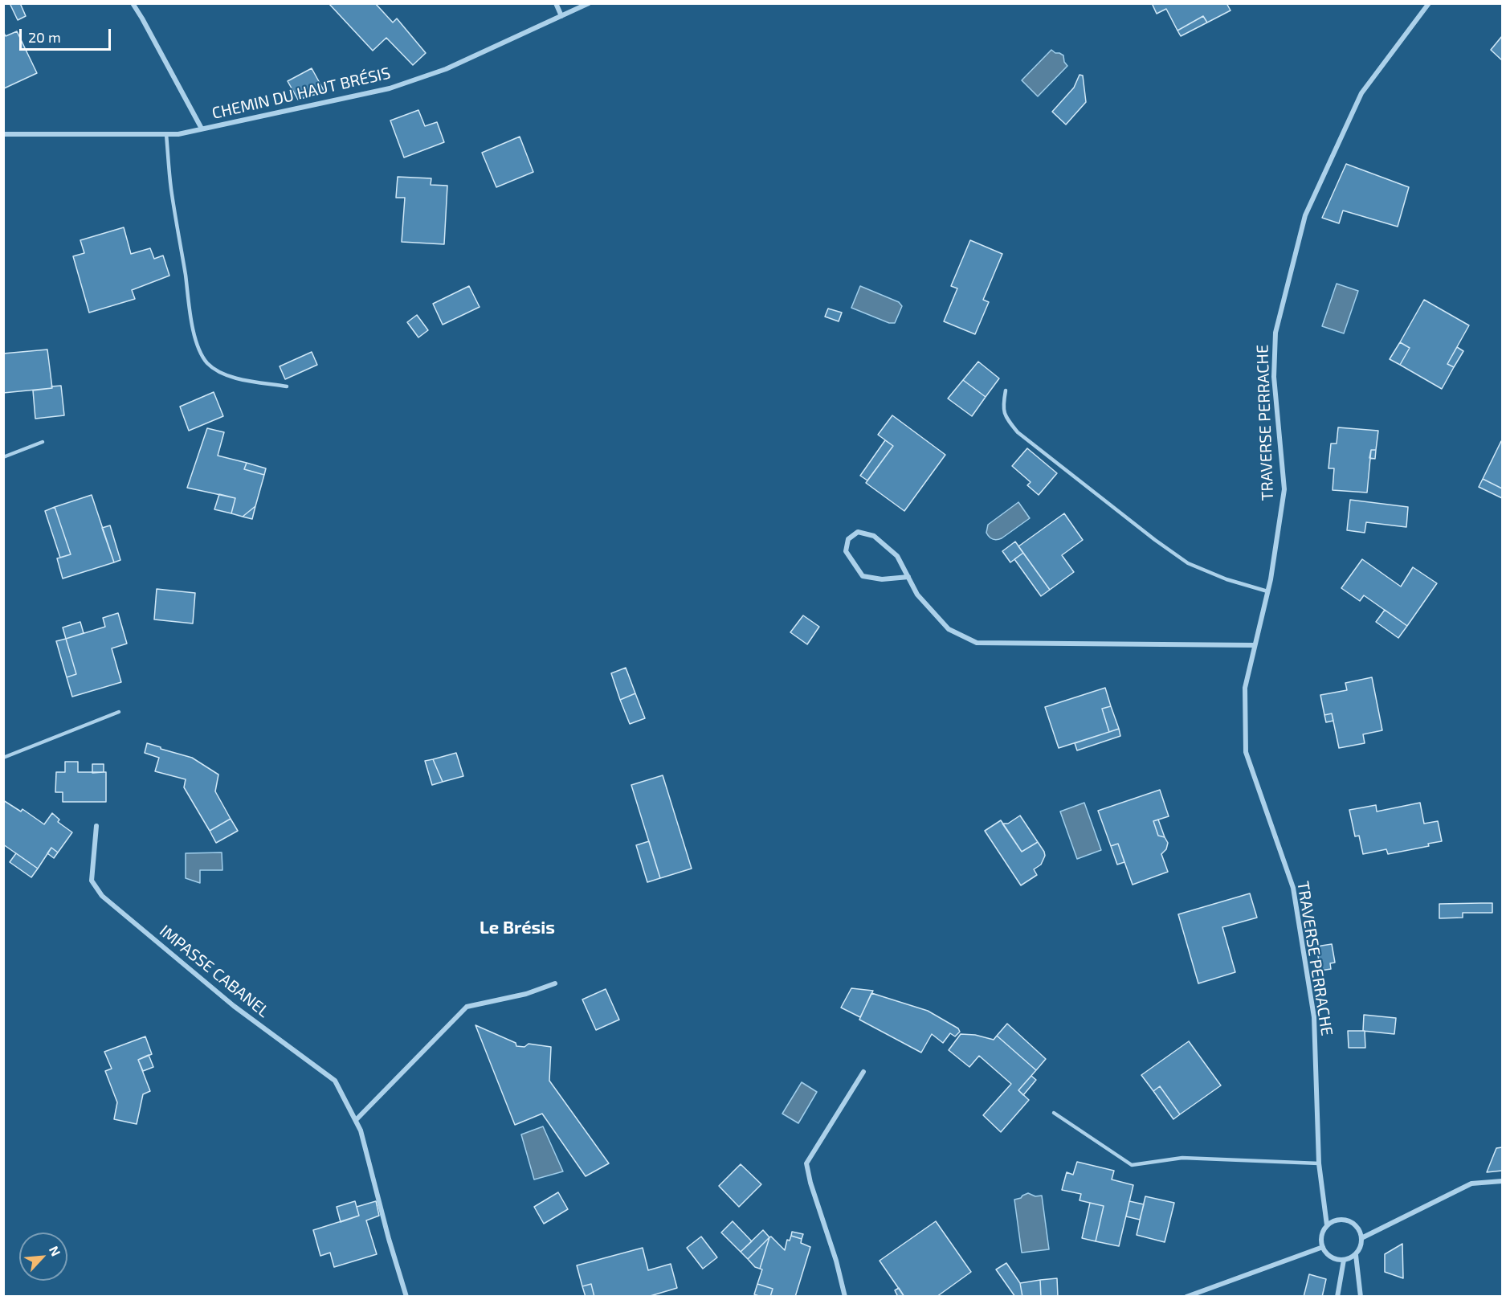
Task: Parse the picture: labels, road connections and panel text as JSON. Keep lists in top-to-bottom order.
{
  "streets": {
    "street": ["CHEMIN DU HAUT BRÉSIS", "TRAVERSE PERRACHE", "IMPASSE CABANEL"]
  },
  "districts": ["Le Brésis"],
  "scale_bar": "20 m",
  "north": "top right"
}
